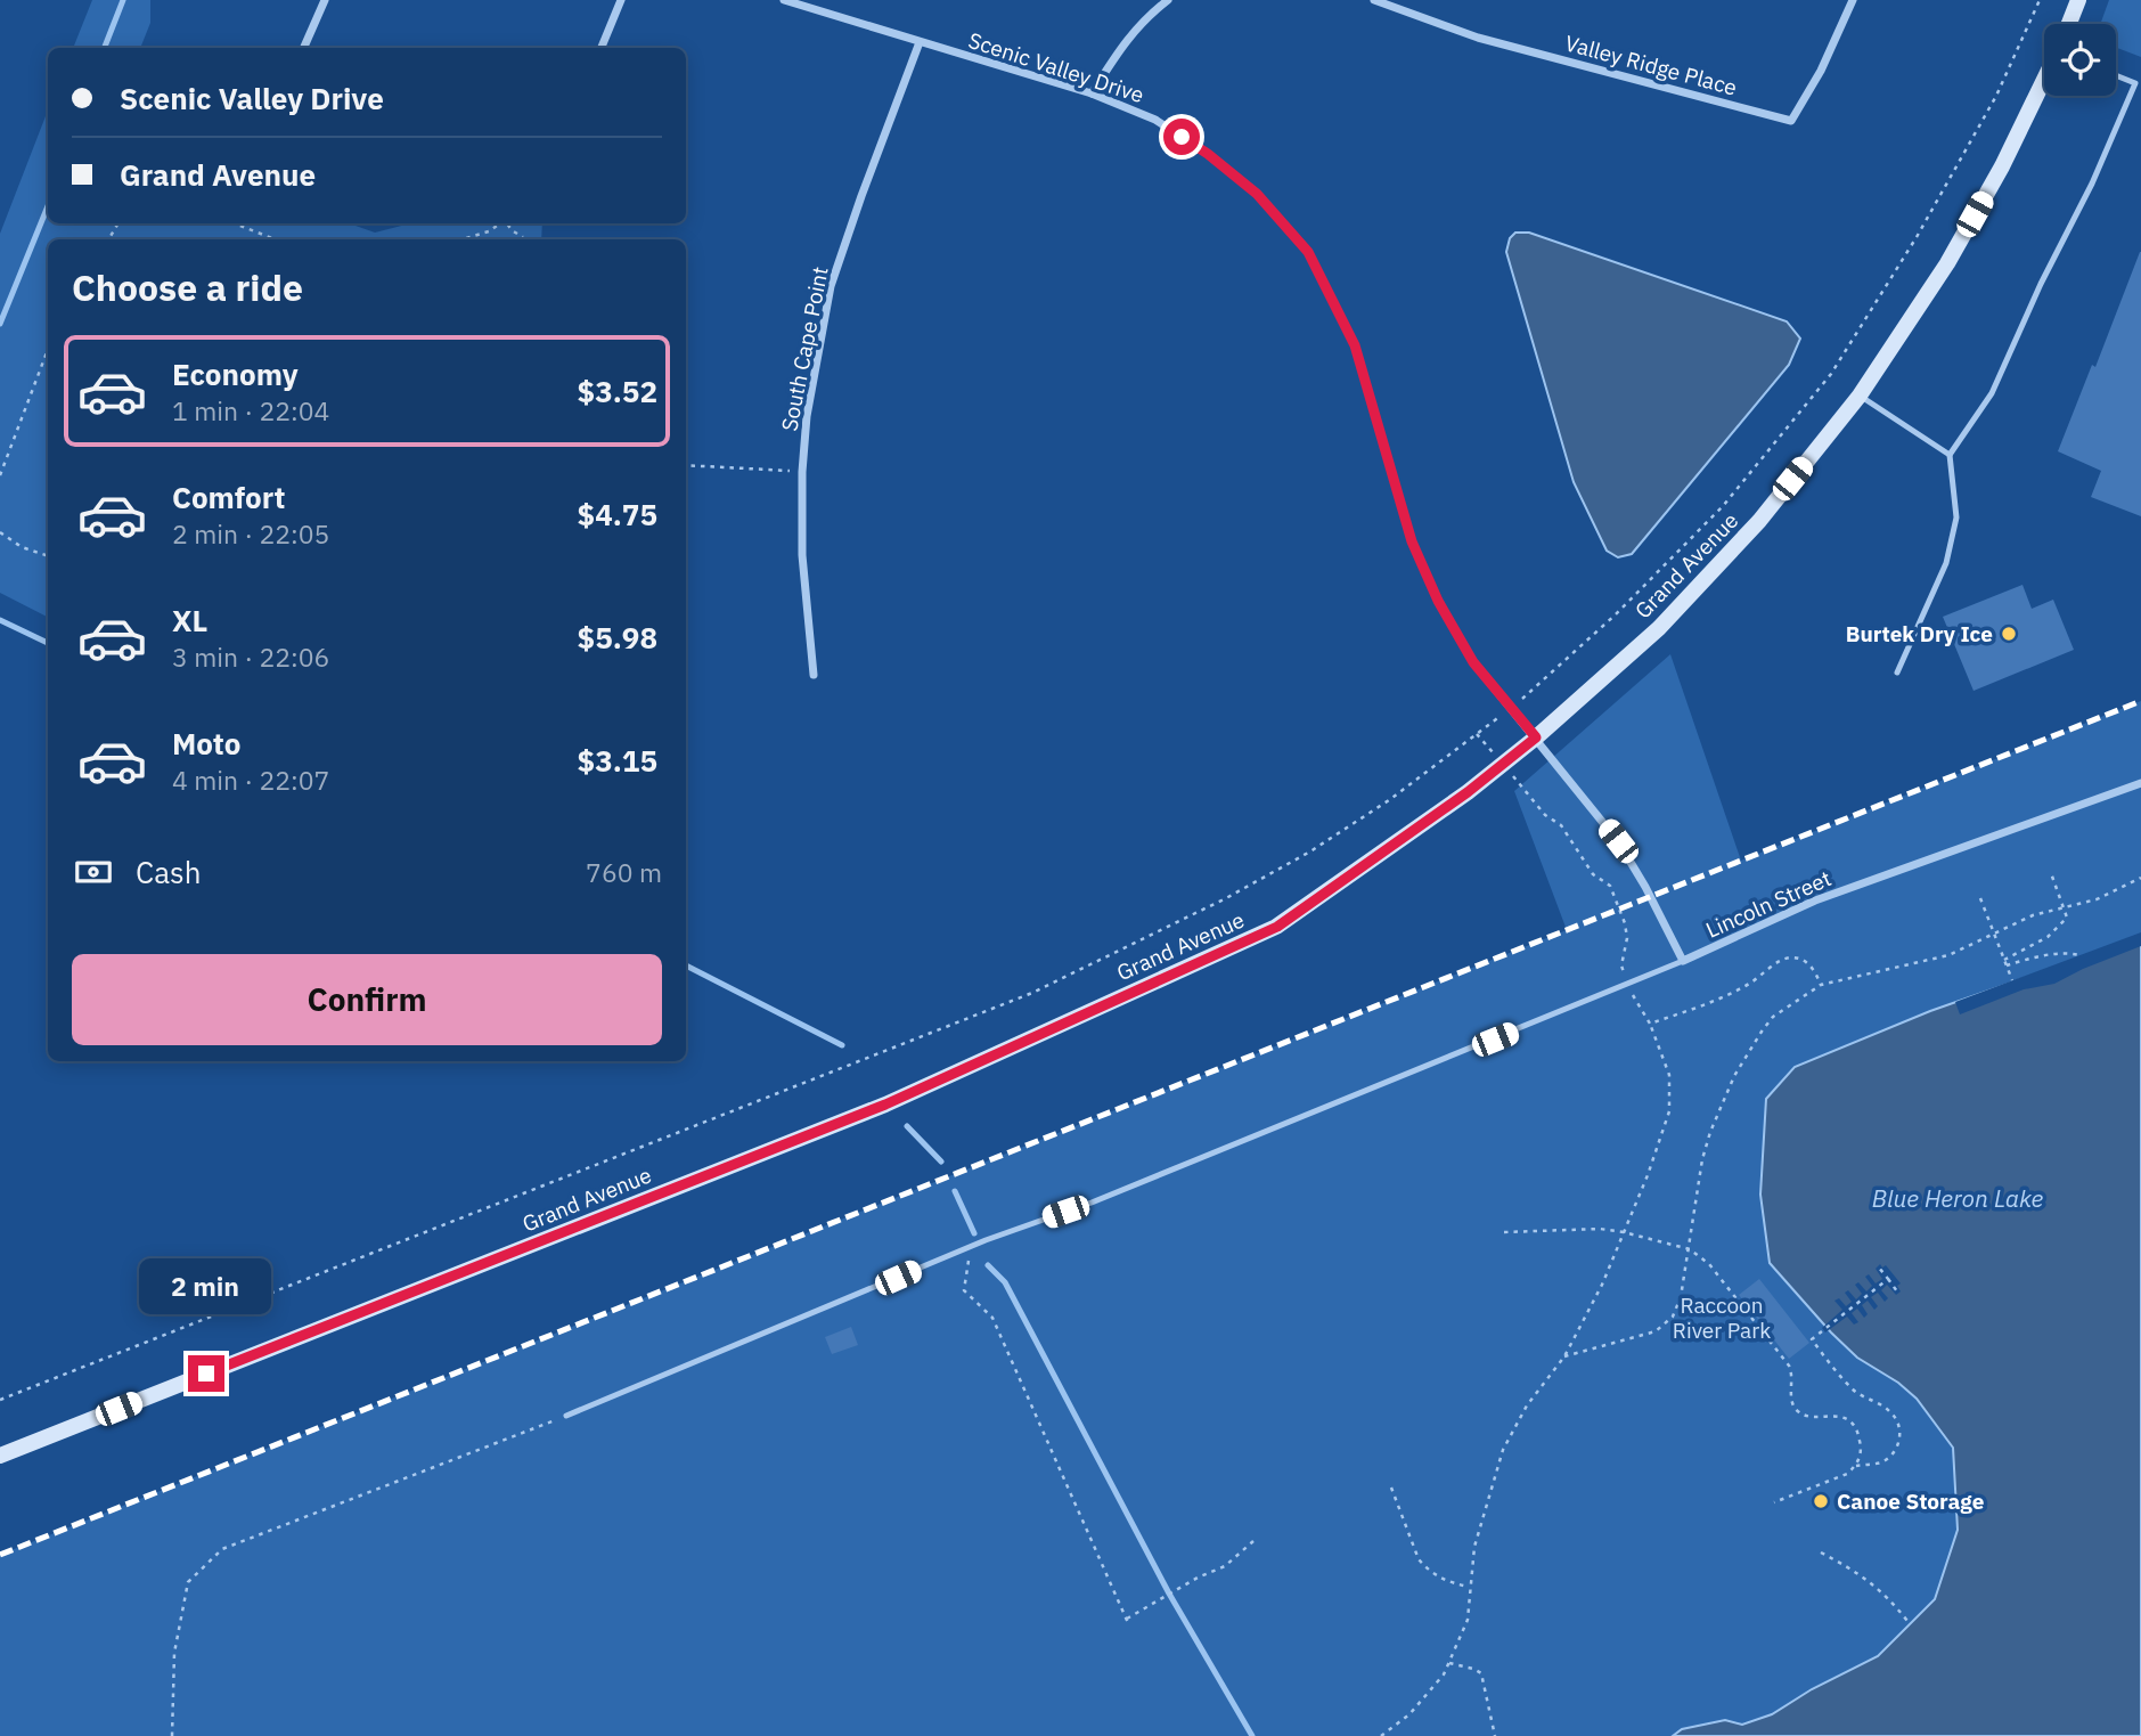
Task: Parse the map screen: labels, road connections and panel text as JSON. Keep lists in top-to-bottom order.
{
  "streets": {
    "main road": ["Grand Avenue"],
    "street": [
      "Valley Ridge Place",
      "Scenic Valley Drive",
      "South Cape Point",
      "Lincoln Street"
    ]
  },
  "crossings": [
    ["Scenic Valley Drive", "South Cape Point"],
    ["Scenic Valley Drive", "Grand Avenue"]
  ],
  "water": ["Blue Heron Lake"],
  "parks": ["Raccoon River Park"],
  "places": ["Burtek Dry Ice", "Canoe Storage"],
  "page": {
    "banner": ["Scenic Valley Drive", "Grand Avenue"],
    "heading": "Choose a ride",
    "list": [
      {
        "name": "Economy",
        "note": "1 min · 22:04",
        "value": "$3.52"
      },
      {
        "name": "Comfort",
        "note": "2 min · 22:05",
        "value": "$4.75"
      },
      {
        "name": "XL",
        "note": "3 min · 22:06",
        "value": "$5.98"
      },
      {
        "name": "Moto",
        "note": "4 min · 22:07",
        "value": "$3.15"
      }
    ],
    "pay": ["Cash", "760 m"],
    "buttons": "Confirm",
    "bubble": "2 min"
  }
}
